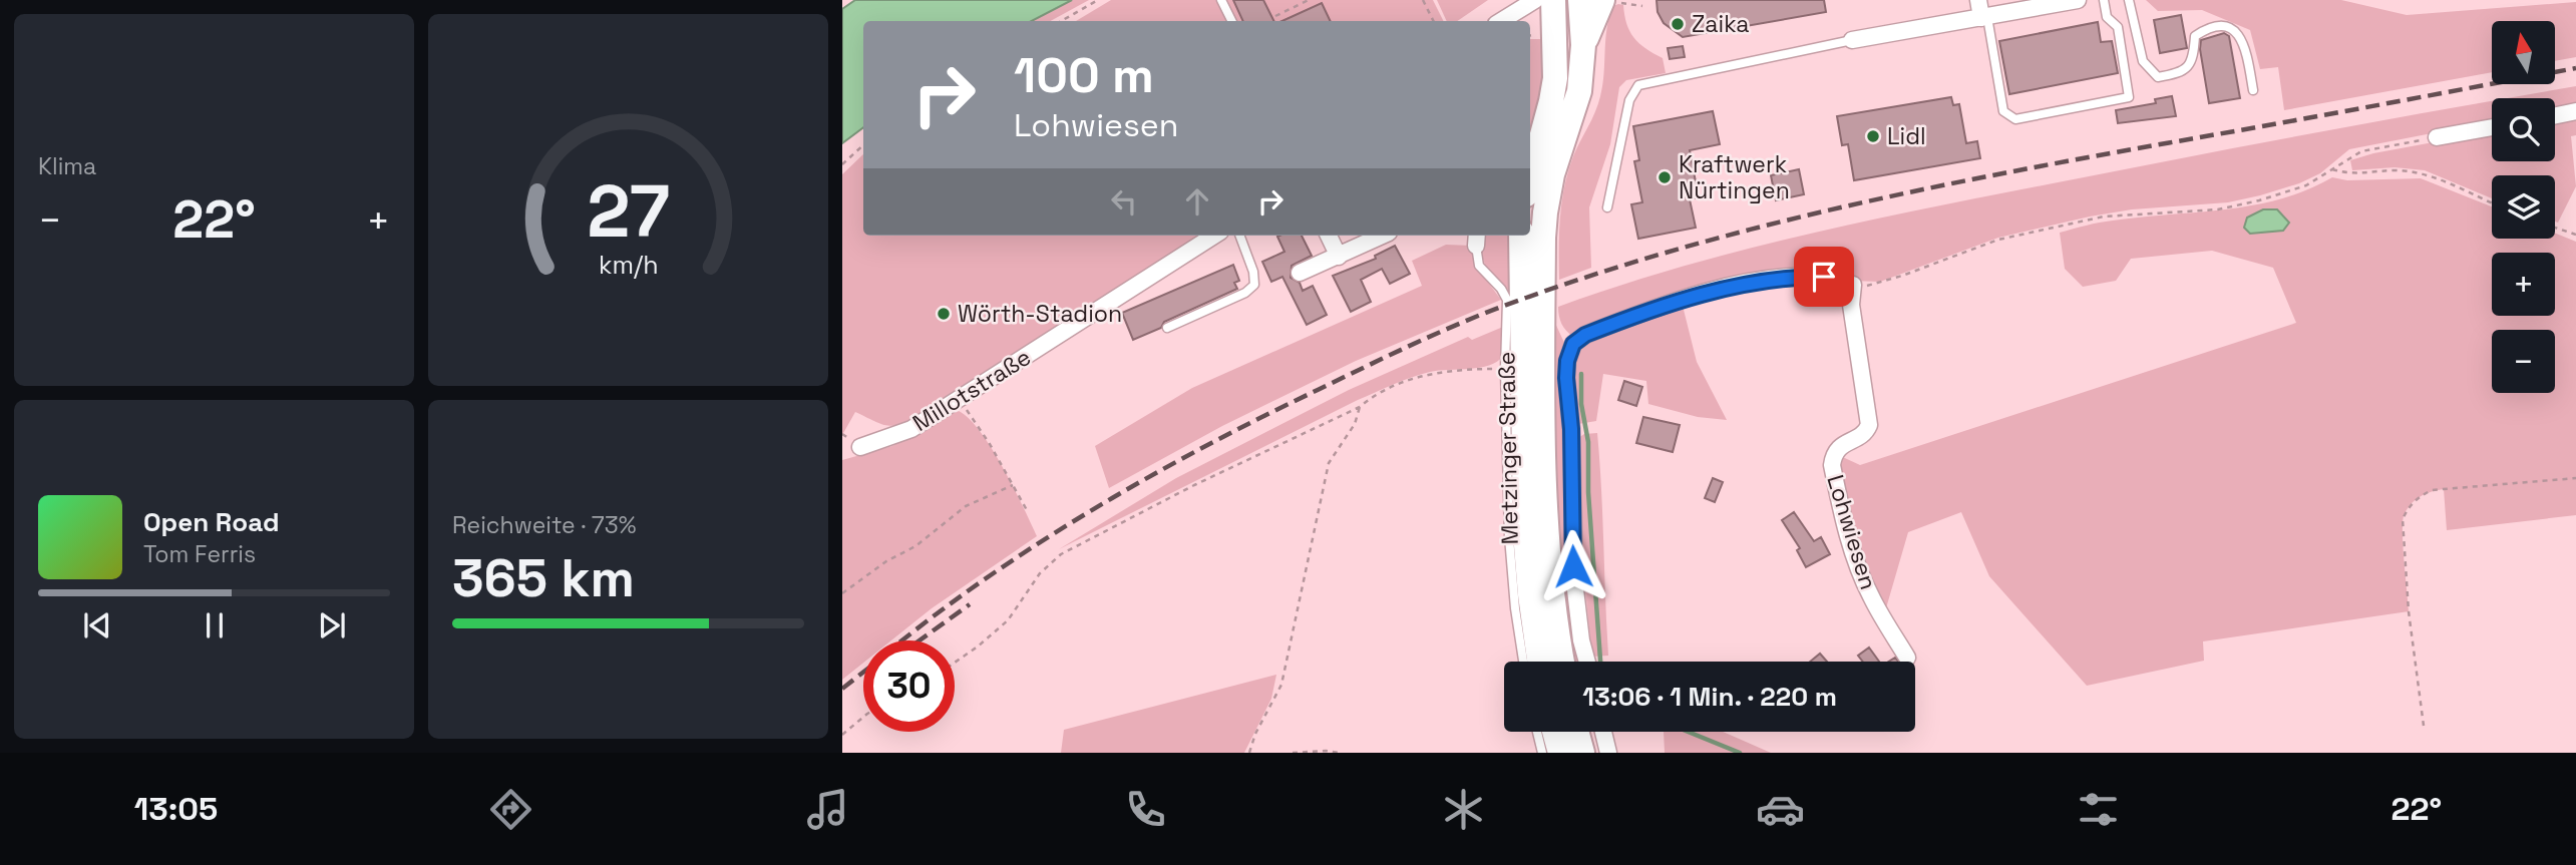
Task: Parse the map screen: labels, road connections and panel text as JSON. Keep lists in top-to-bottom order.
{
  "streets": {
    "main road": ["Metzinger Straße"],
    "street": ["Millotstraße", "Lohwiesen"]
  },
  "places": [
    "Zaika",
    "Lidl",
    "Kraftwerk Nürtingen",
    "Wörth-Stadion"
  ],
  "north": "top",
  "page": {
    "tile": [
      "Klima",
      ["Reichweite · 73%", "365 km"]
    ],
    "map_buttons": ["+", "−"],
    "turn": ["100 m", "Lohwiesen"],
    "heat": ["−", "22°", "+"],
    "song": ["Open Road", "Tom Ferris"],
    "limit": "30",
    "trip": "13:06 · 1 Min. · 220 m",
    "tabs": ["13:05", "22°"],
    "gauge": ["27", "km/h"]
  }
}
